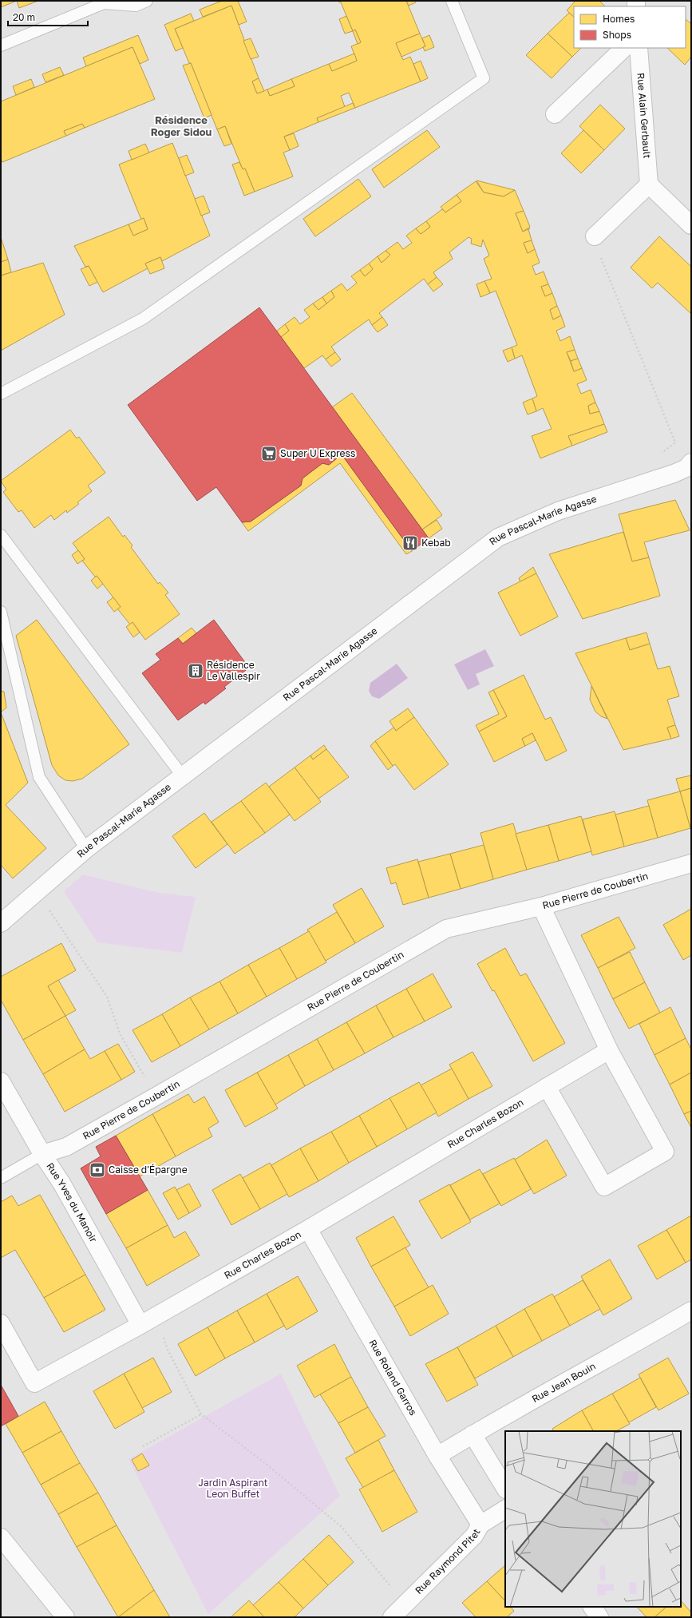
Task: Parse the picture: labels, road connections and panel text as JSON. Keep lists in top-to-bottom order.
{
  "streets": {
    "street": [
      "Rue Alain Gerbault",
      "Rue Pascal-Marie Agasse",
      "Rue Pierre de Coubertin",
      "Rue Charles Bozon",
      "Rue Yves du Manoir",
      "Rue Roland Garros",
      "Rue Jean Bouin",
      "Rue Raymond Pitet"
    ]
  },
  "crossings": [
    ["Rue Pierre de Coubertin", "Rue Yves du Manoir"],
    ["Rue Charles Bozon", "Rue Yves du Manoir"],
    ["Rue Charles Bozon", "Rue Roland Garros"],
    ["Rue Roland Garros", "Rue Jean Bouin"],
    ["Rue Roland Garros", "Rue Raymond Pitet"]
  ],
  "districts": ["Résidence Roger Sidou"],
  "parks": ["Jardin Aspirant Leon Buffet"],
  "places": {
    "supermarket": ["Super U Express"],
    "restaurant": ["Kebab"],
    "building": ["Résidence Le Vallespir"],
    "bank": ["Caisse d'Épargne"]
  },
  "legend": ["Homes", "Shops"],
  "scale_bar": "20 m"
}
